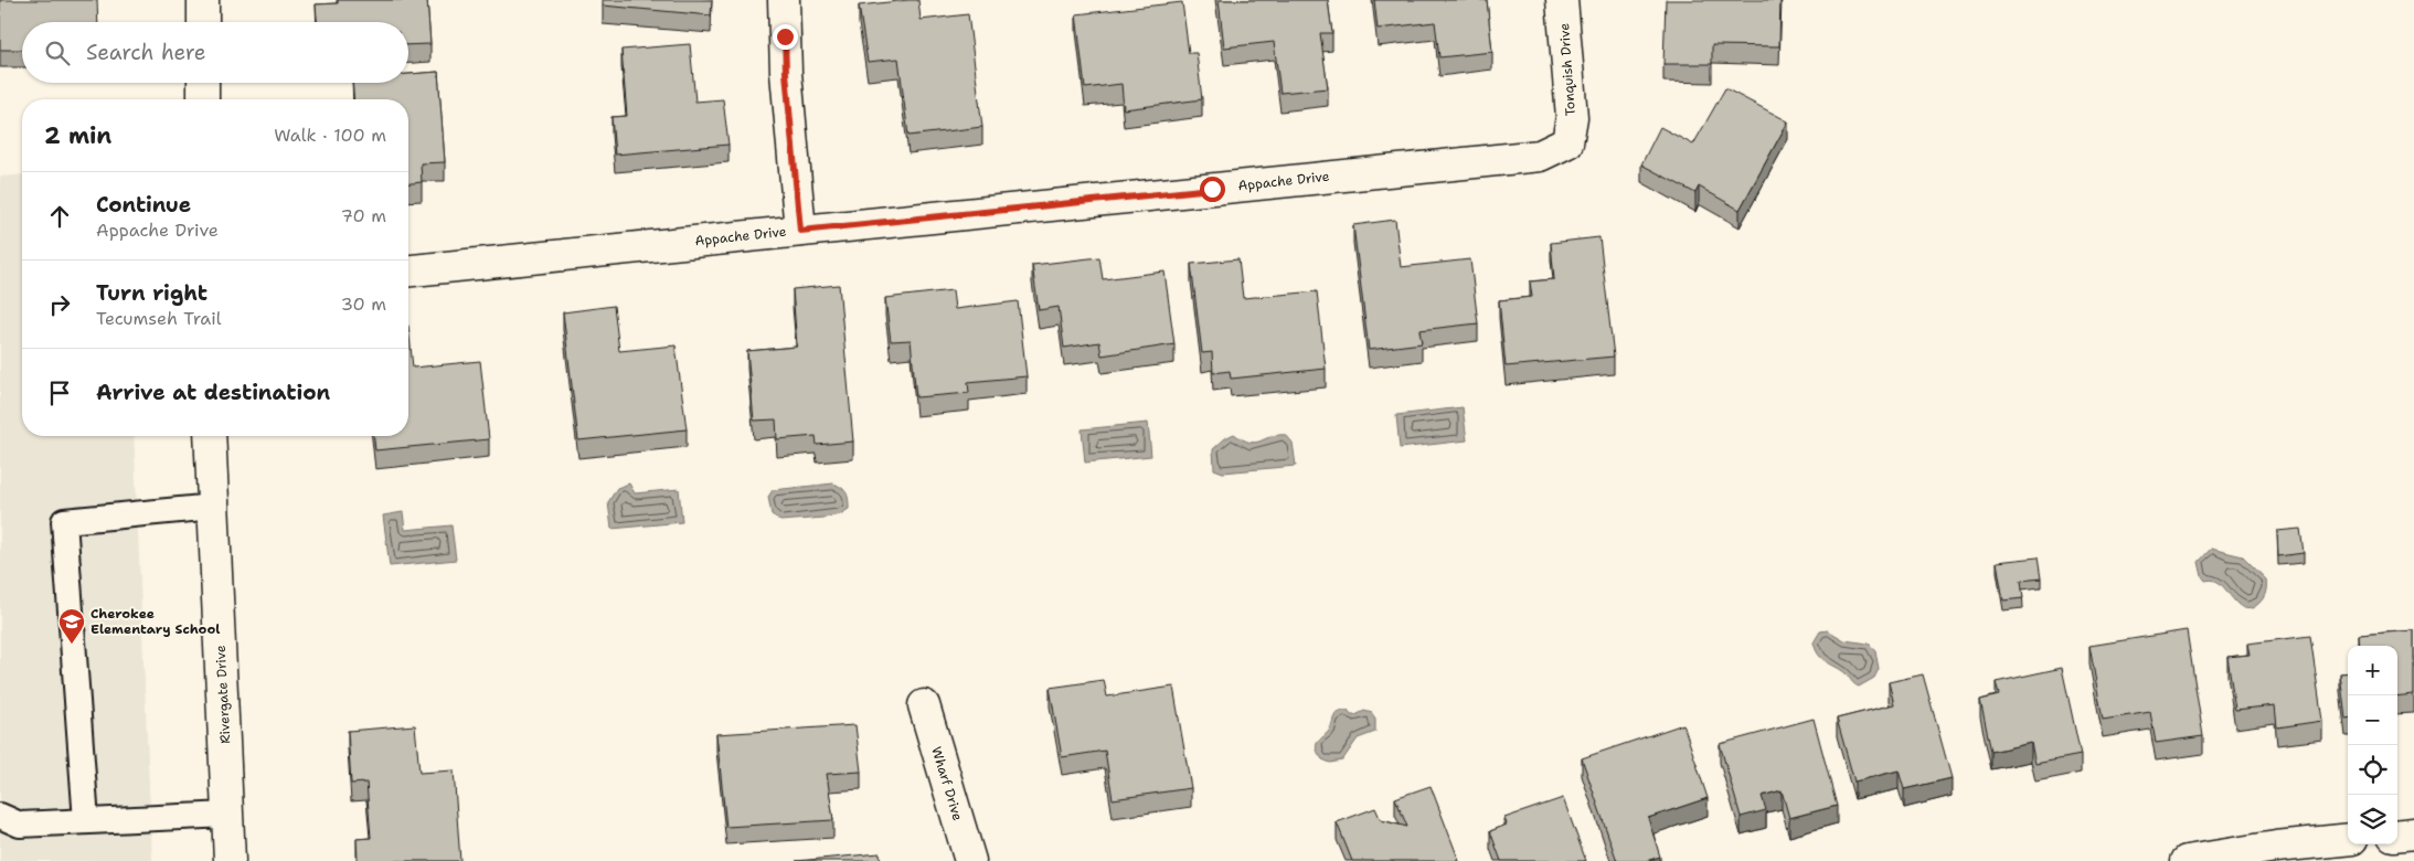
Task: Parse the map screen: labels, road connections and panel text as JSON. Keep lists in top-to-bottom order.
{
  "streets": {
    "street": [
      "Tonquish Drive",
      "Appache Drive",
      "Rivergate Drive",
      "Wharf Drive"
    ]
  },
  "crossings": [
    ["Tonquish Drive", "Appache Drive"]
  ],
  "places": {
    "school or university": ["Cherokee Elementary School"]
  },
  "page": {
    "search": "Search here",
    "heading": ["2 min", "Walk · 100 m"],
    "list": [
      ["Continue", "Appache Drive", "70 m"],
      ["Turn right", "Tecumseh Trail", "30 m"],
      "Arrive at destination"
    ],
    "map_buttons": ["+", "−"]
  }
}
